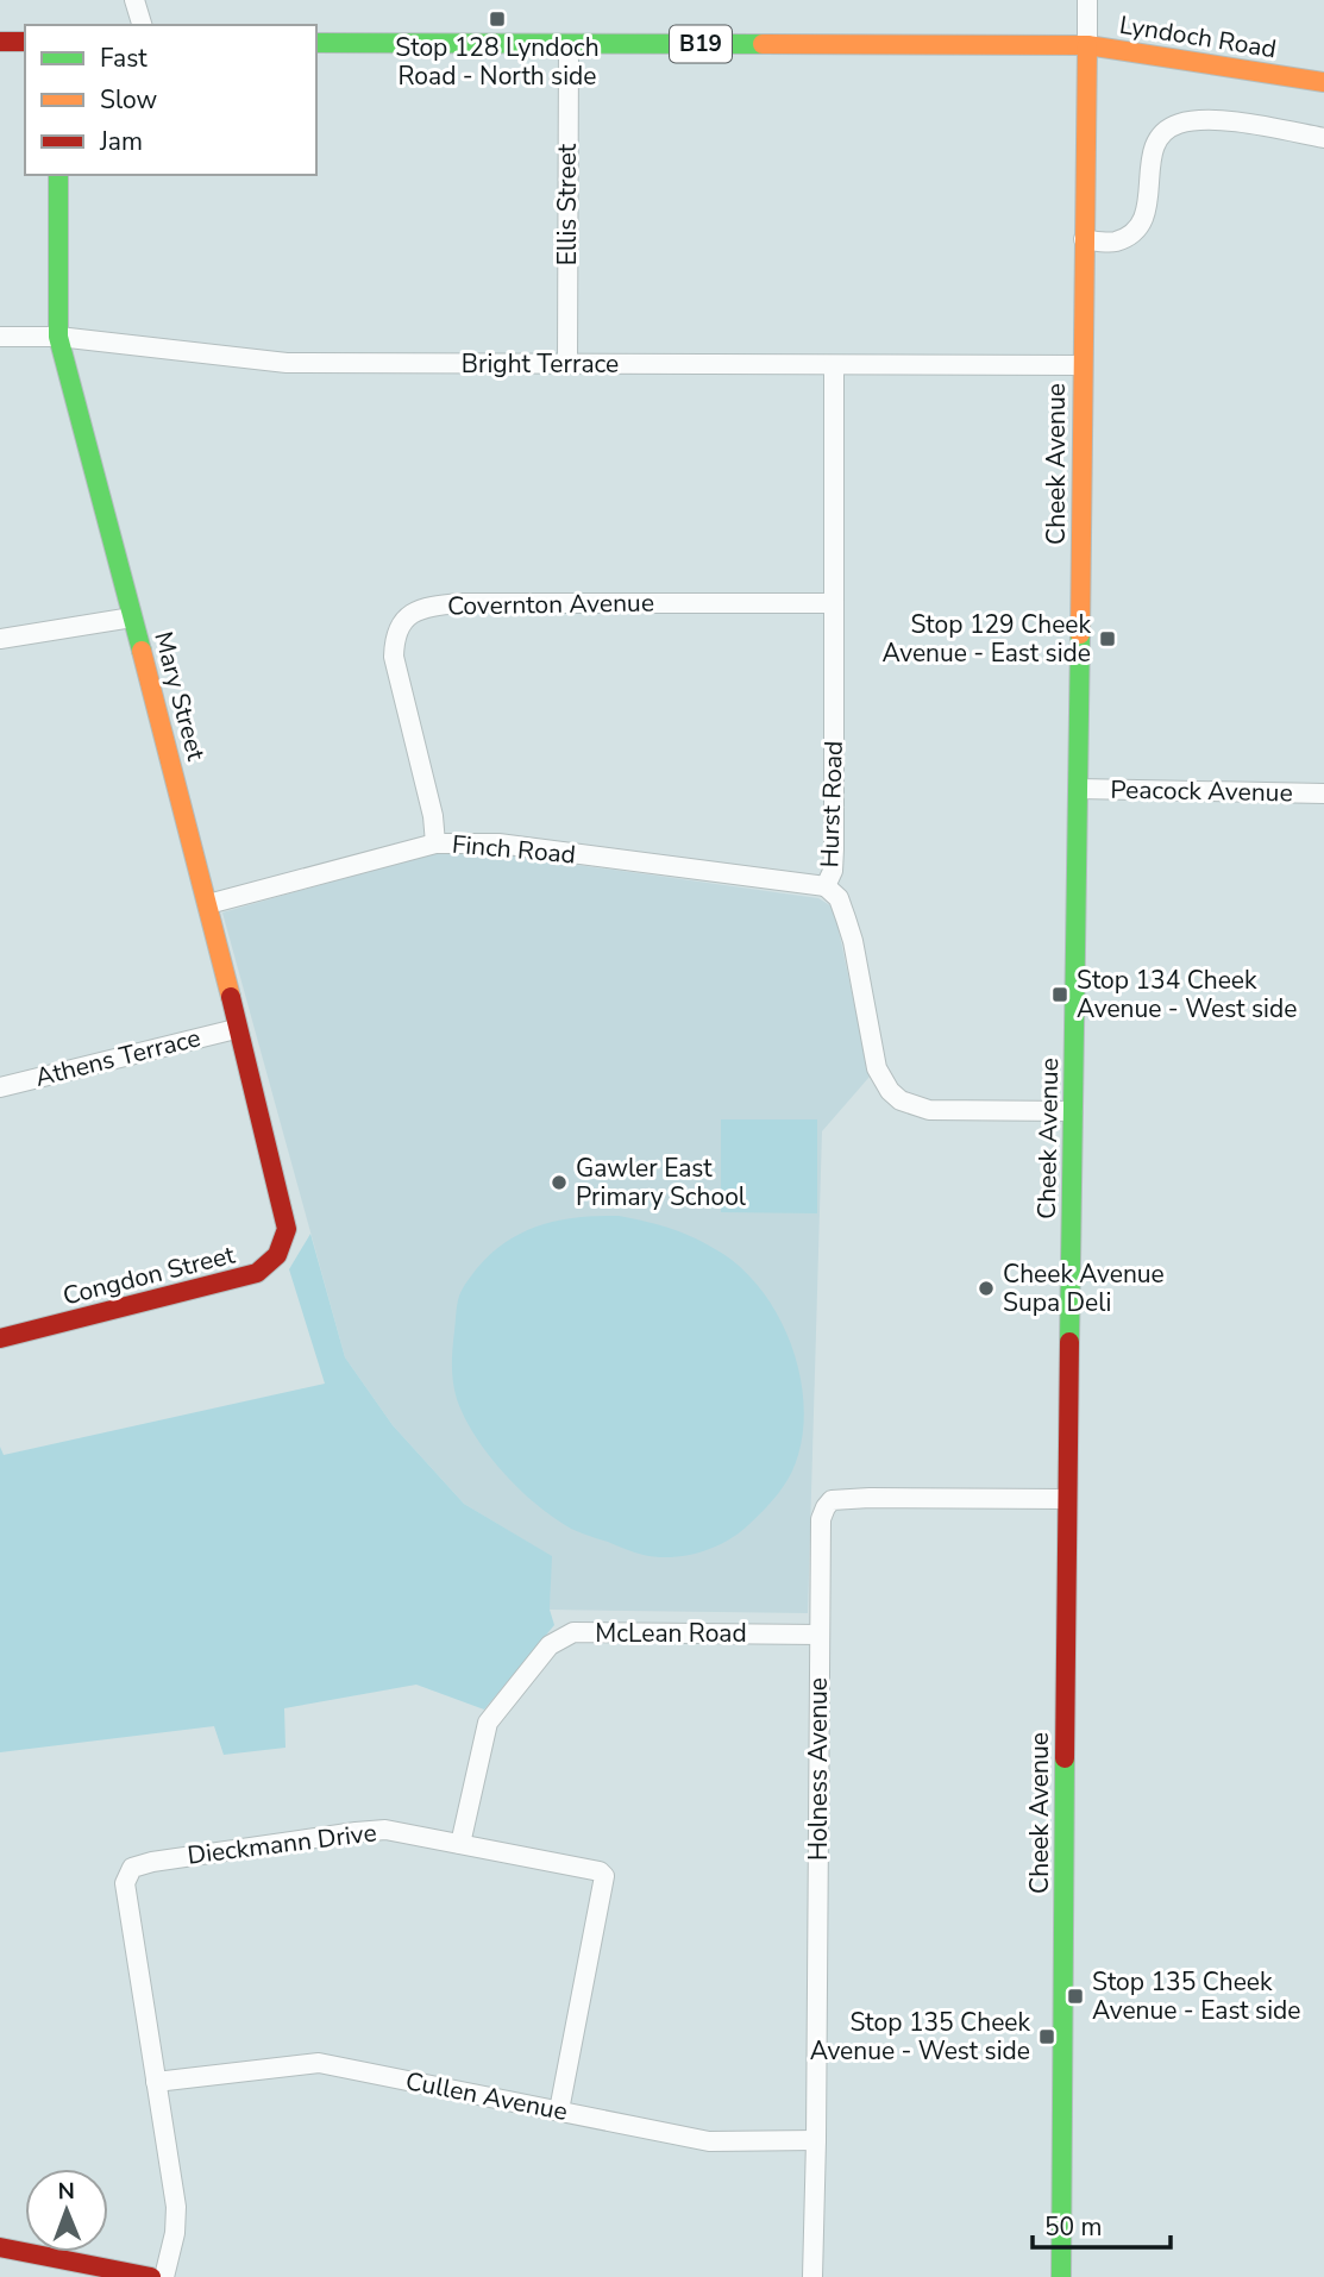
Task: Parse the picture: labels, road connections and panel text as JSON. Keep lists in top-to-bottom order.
{
  "streets": {
    "street": [
      "Lyndoch Road",
      "B19",
      "Ellis Street",
      "Bright Terrace",
      "Cheek Avenue",
      "Covernton Avenue",
      "Mary Street",
      "Peacock Avenue",
      "Hurst Road",
      "Finch Road",
      "Athens Terrace",
      "Congdon Street",
      "McLean Road",
      "Holness Avenue",
      "Dieckmann Drive",
      "Cullen Avenue"
    ]
  },
  "crossings": [
    ["Lyndoch Road", "Ellis Street"],
    ["Lyndoch Road", "Cheek Avenue"],
    ["Ellis Street", "Bright Terrace"],
    ["Bright Terrace", "Cheek Avenue"],
    ["Bright Terrace", "Mary Street"],
    ["Bright Terrace", "Hurst Road"],
    ["Cheek Avenue", "Peacock Avenue"],
    ["Cheek Avenue", "Hurst Road"],
    ["Cheek Avenue", "Holness Avenue"],
    ["Covernton Avenue", "Hurst Road"],
    ["Covernton Avenue", "Finch Road"],
    ["Mary Street", "Finch Road"],
    ["Mary Street", "Athens Terrace"],
    ["Mary Street", "Congdon Street"],
    ["Hurst Road", "Finch Road"],
    ["McLean Road", "Holness Avenue"],
    ["McLean Road", "Dieckmann Drive"],
    ["Holness Avenue", "Cullen Avenue"],
    ["Dieckmann Drive", "Cullen Avenue"]
  ],
  "places": {
    "transit": [
      "Stop 128 Lyndoch Road - North side",
      "Stop 129 Cheek Avenue - East side",
      "Stop 134 Cheek Avenue - West side",
      "Stop 135 Cheek Avenue - East side",
      "Stop 135 Cheek Avenue - West side"
    ],
    "other": ["Gawler East Primary School", "Cheek Avenue Supa Deli"]
  },
  "legend": ["Fast", "Slow", "Jam"],
  "scale_bar": "50 m",
  "north": "top"
}
